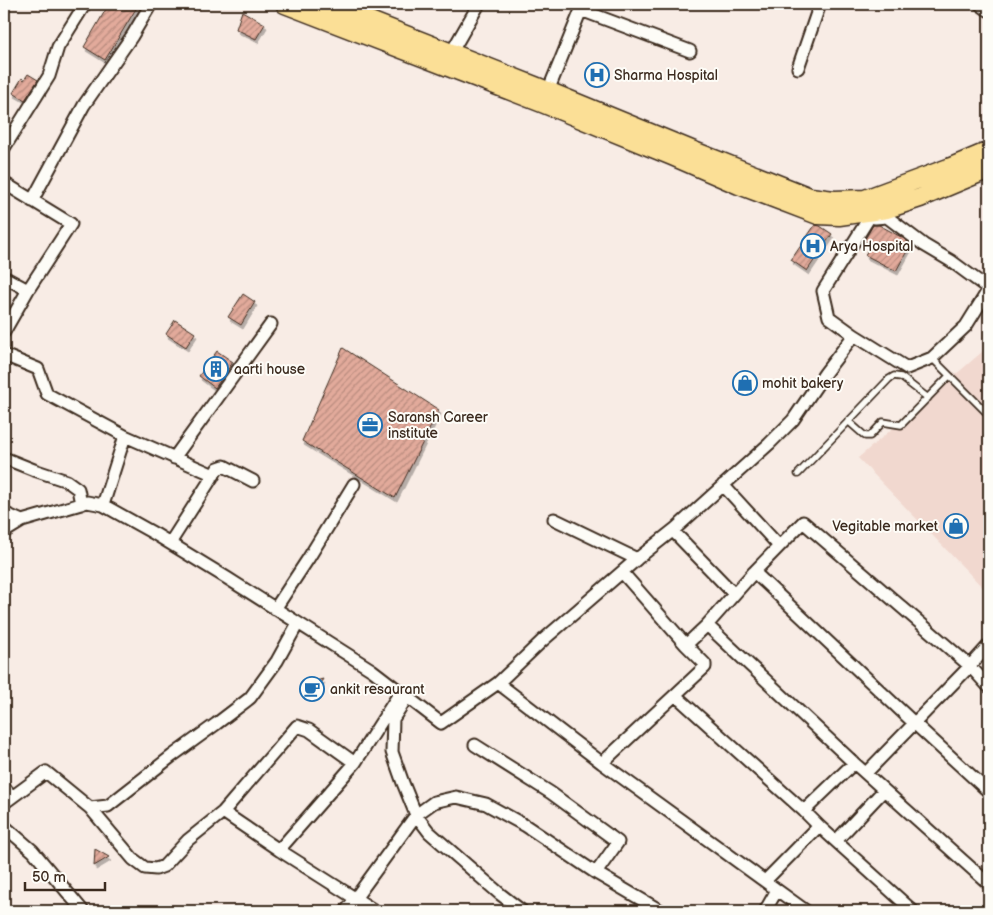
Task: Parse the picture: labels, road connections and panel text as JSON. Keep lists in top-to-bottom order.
{
  "places": {
    "hospital": ["Sharma Hospital", "Arya Hospital"],
    "building": ["aarti house"],
    "shop": ["mohit bakery", "Vegitable market"],
    "office": ["Saransh Career institute"],
    "cafe": ["ankit resaurant"]
  },
  "scale_bar": "50 m"
}
